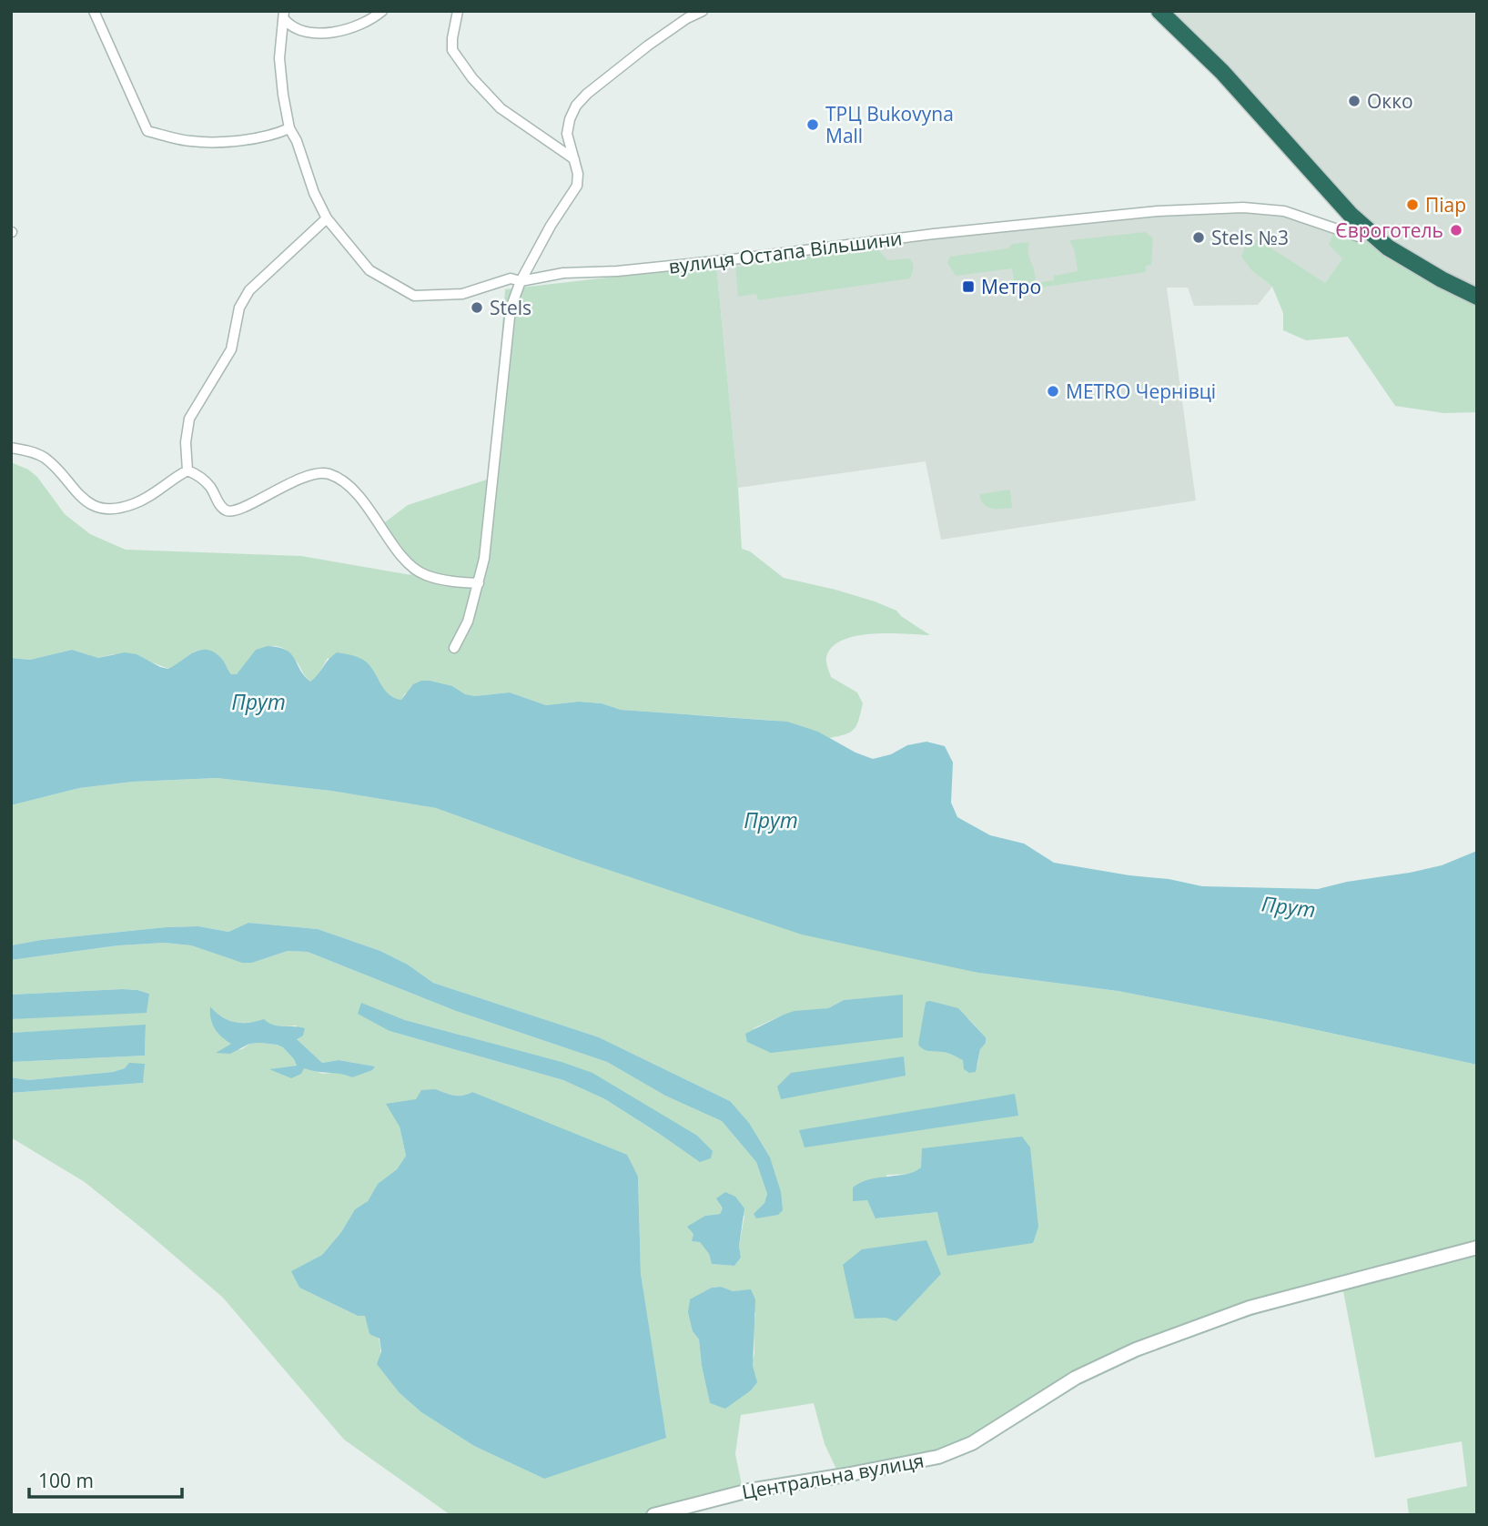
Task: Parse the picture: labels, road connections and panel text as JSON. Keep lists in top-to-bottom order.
{
  "streets": {
    "main road": ["Центральна вулиця"],
    "street": ["вулиця Остапа Вільшини"]
  },
  "water": ["Прут"],
  "places": {
    "other": [
      "Окко",
      "ТРЦ Bukovyna Mall",
      "Піар",
      "Євроготель",
      "Stels №3",
      "Stels",
      "METRO Чернівці"
    ],
    "transit": ["Метро"]
  },
  "scale_bar": "100 m"
}
